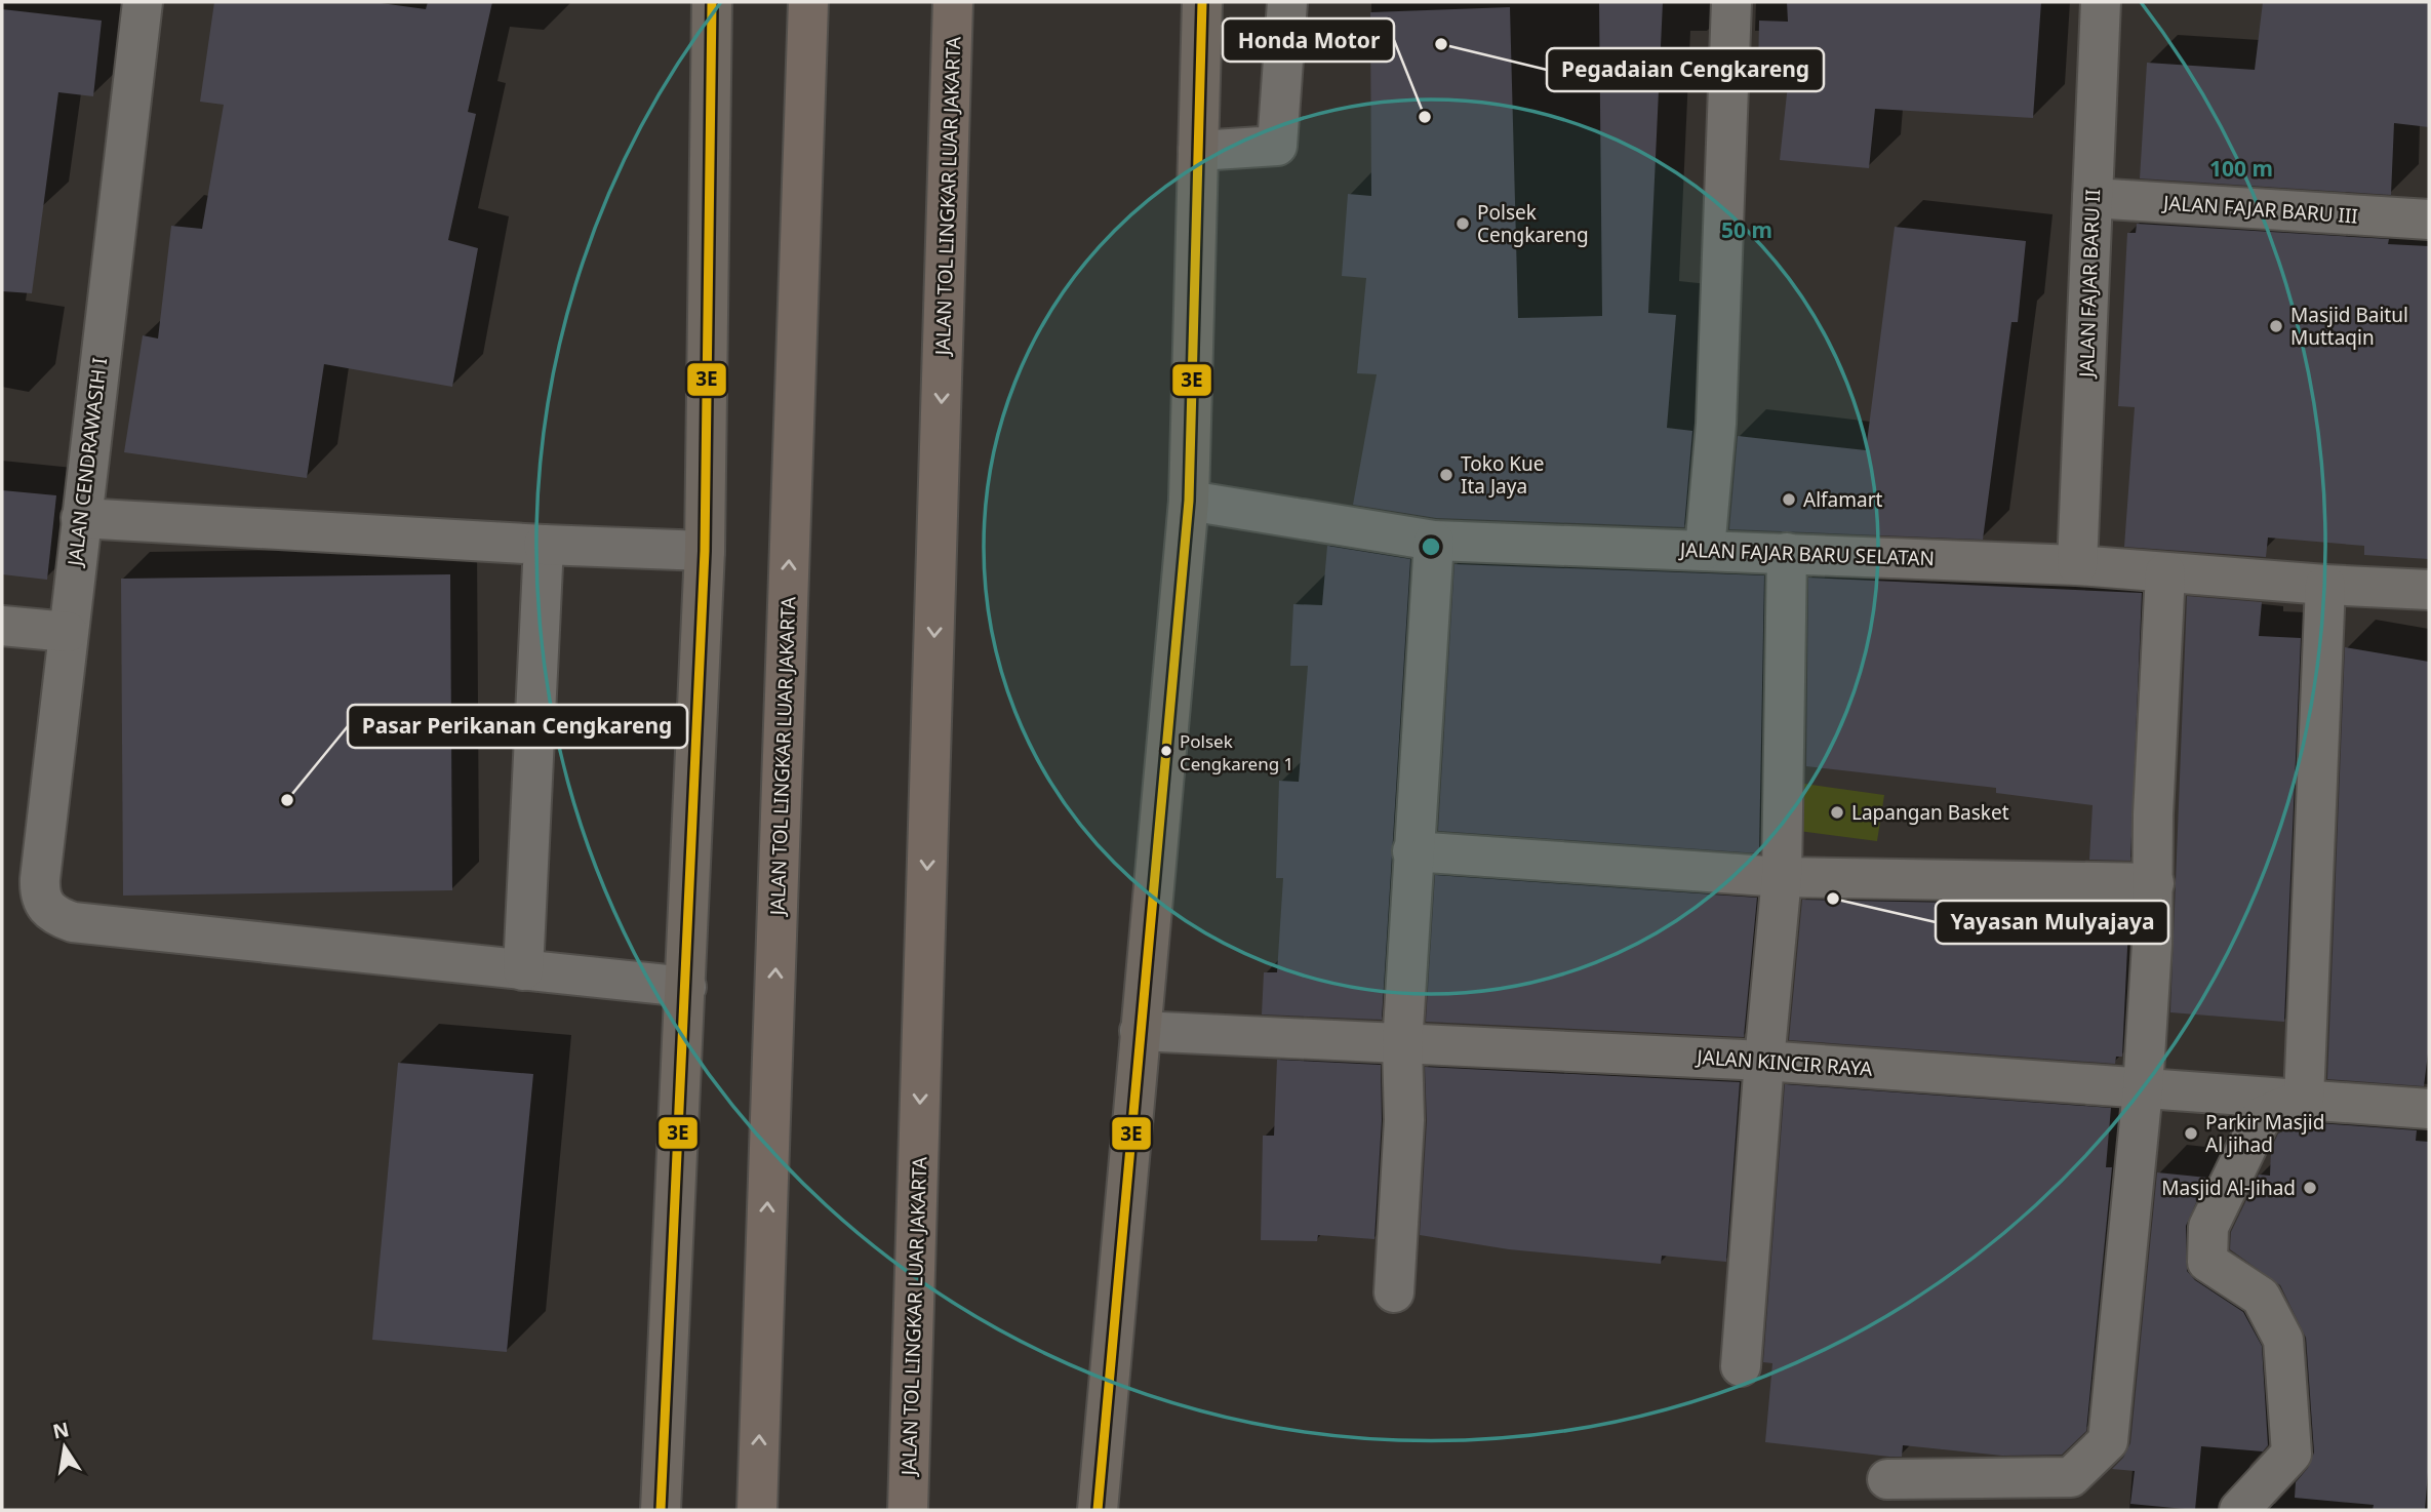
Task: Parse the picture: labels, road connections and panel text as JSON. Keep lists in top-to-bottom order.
{
  "streets": {
    "highway": ["JALAN TOL LINGKAR LUAR JAKARTA"],
    "street": [
      "JALAN FAJAR BARU III",
      "JALAN FAJAR BARU II",
      "JALAN CENDRAWASIH I",
      "JALAN FAJAR BARU SELATAN",
      "JALAN KINCIR RAYA"
    ]
  },
  "crossings": [
    ["JALAN FAJAR BARU III", "JALAN FAJAR BARU II"],
    ["JALAN FAJAR BARU II", "JALAN FAJAR BARU SELATAN"]
  ],
  "places": [
    "Pegadaian Cengkareng",
    "Honda Motor",
    "Polsek Cengkareng",
    "Masjid Baitul Muttaqin",
    "Toko Kue Ita Jaya",
    "Alfamart",
    "Polsek Cengkareng 1",
    "Pasar Perikanan Cengkareng",
    "Lapangan Basket",
    "Yayasan Mulyajaya",
    "Parkir Masjid Al jihad",
    "Masjid Al-Jihad"
  ],
  "lines": ["transit line 3E"],
  "north": "top",
  "rings": ["100 m", "50 m"]
}
